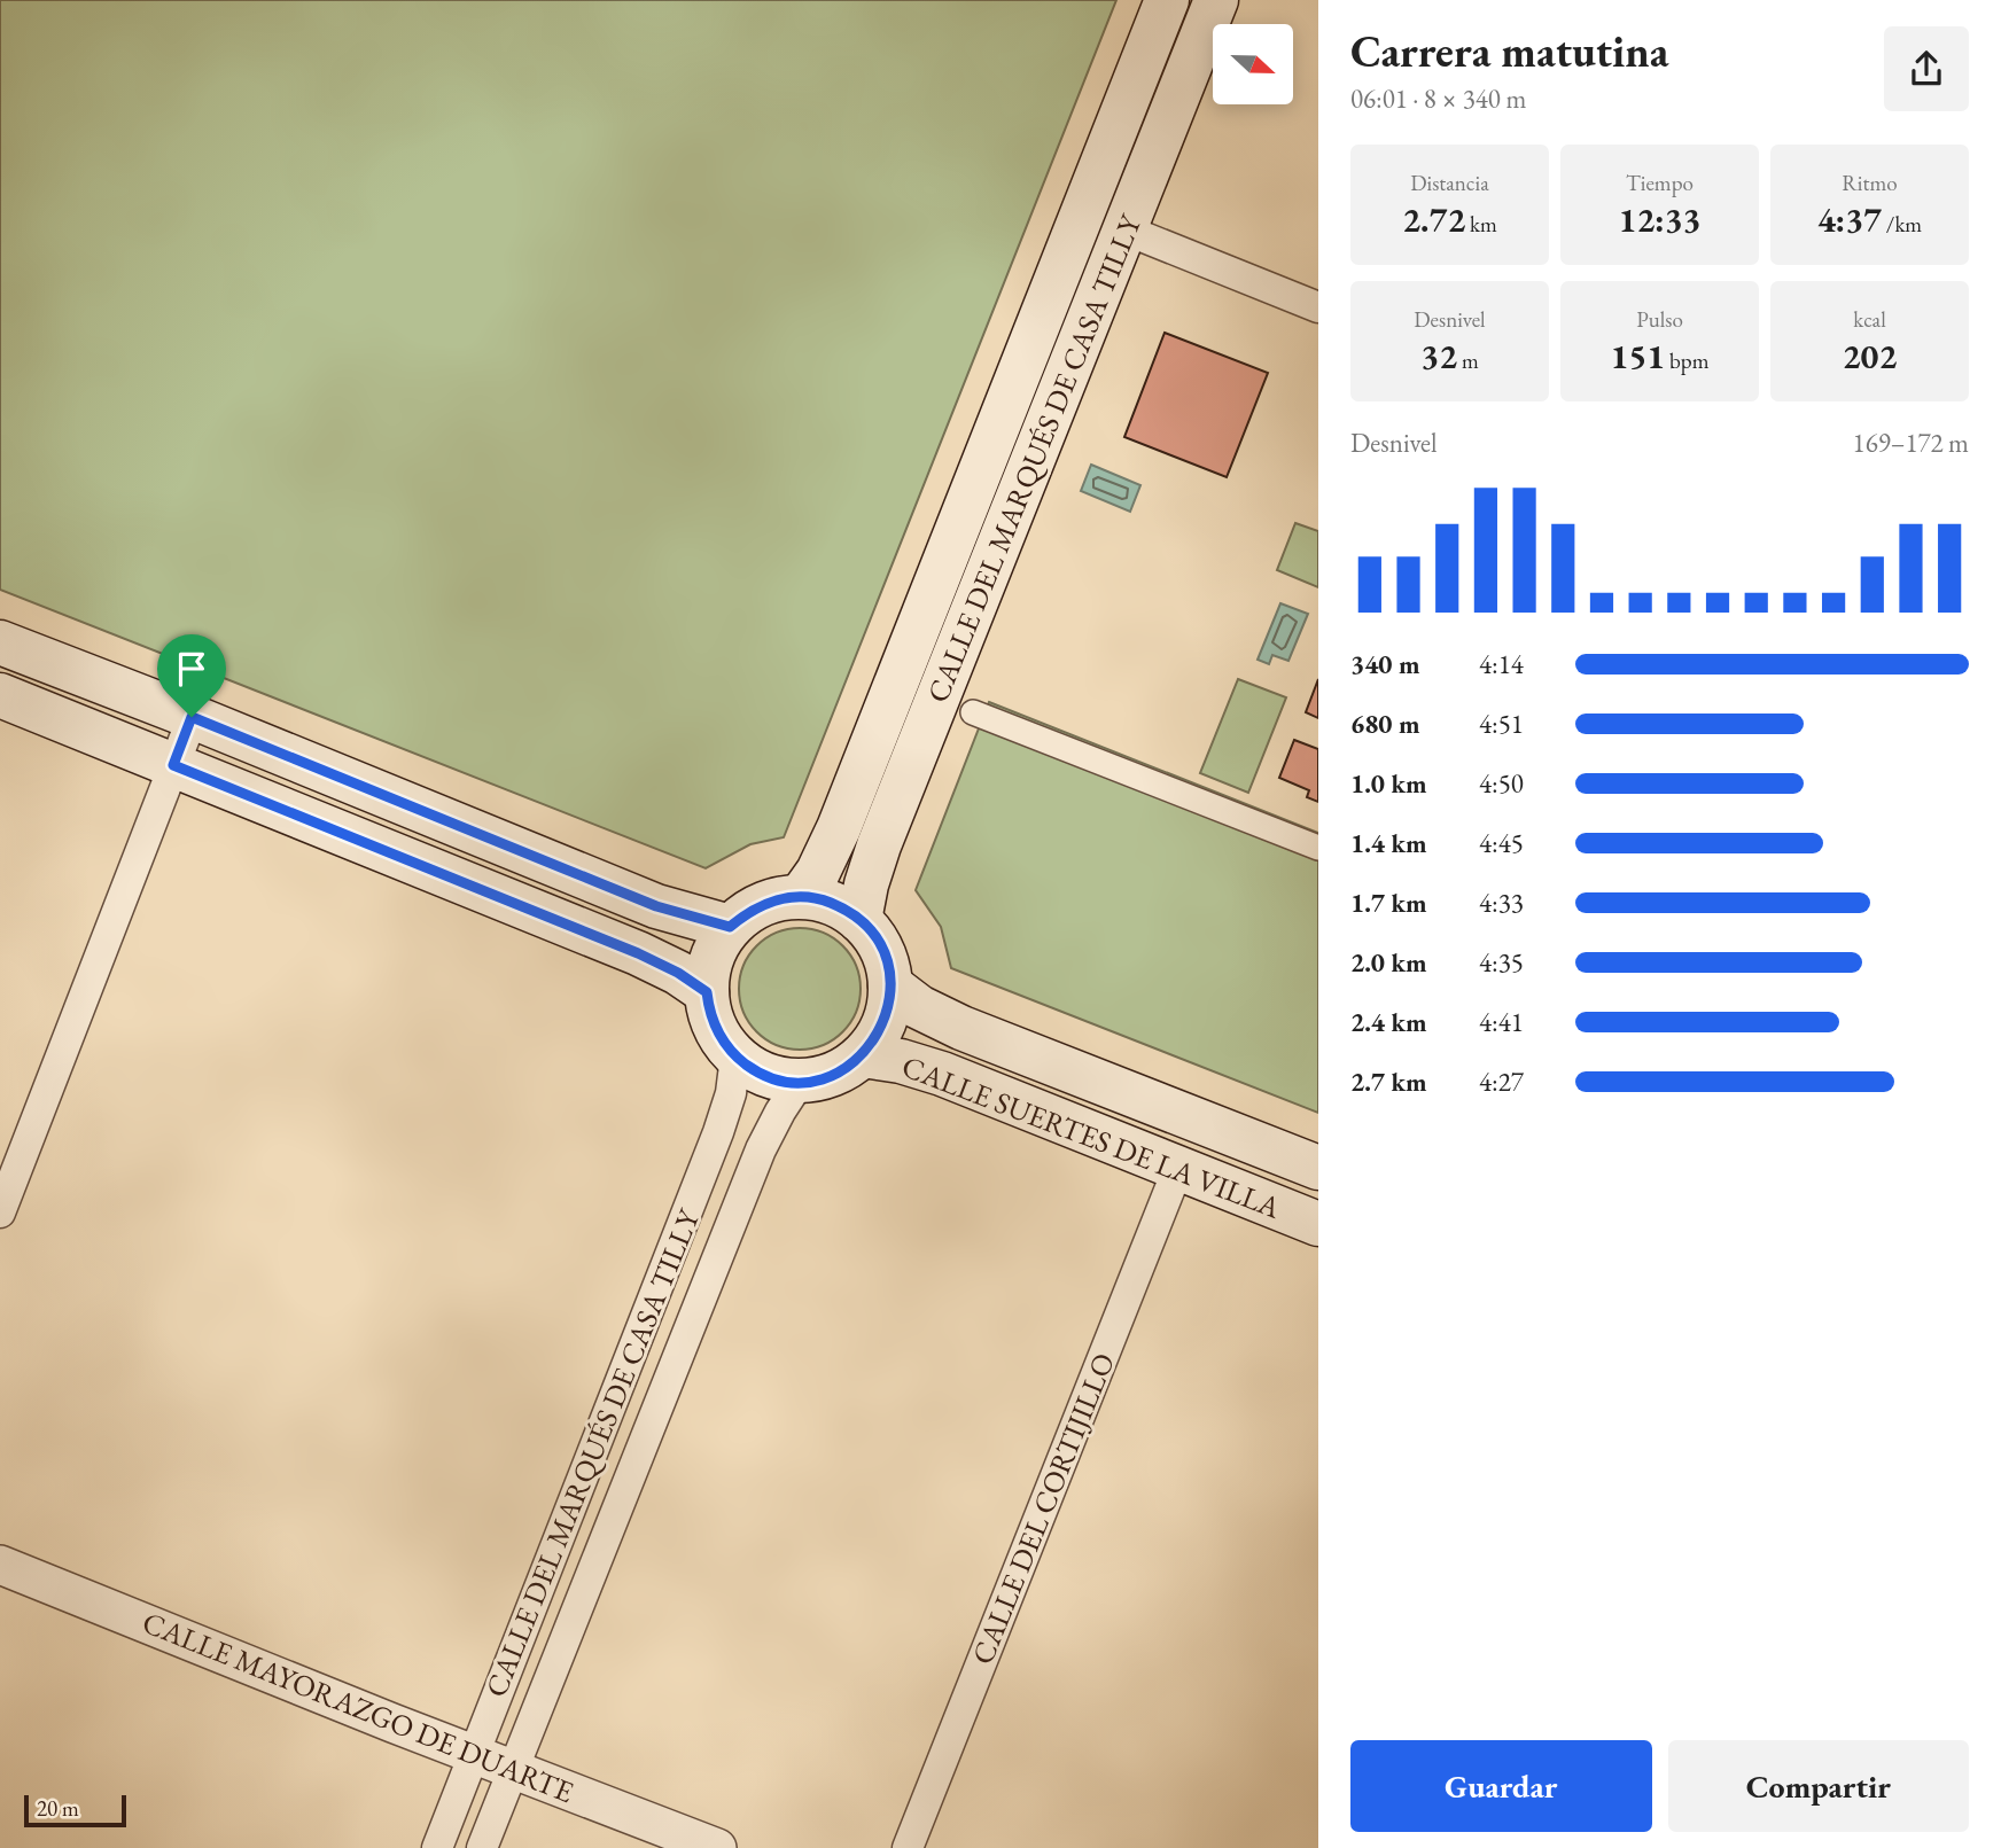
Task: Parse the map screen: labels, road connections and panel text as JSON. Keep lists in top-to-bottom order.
{
  "streets": {
    "main road": ["CALLE DEL MARQUÉS DE CASA TILLY", "CALLE SUERTES DE LA VILLA"],
    "street": ["CALLE DEL CORTIJILLO", "CALLE MAYORAZGO DE DUARTE"]
  },
  "crossings": [
    ["CALLE DEL MARQUÉS DE CASA TILLY", "CALLE SUERTES DE LA VILLA"],
    ["CALLE DEL MARQUÉS DE CASA TILLY", "CALLE MAYORAZGO DE DUARTE"],
    ["CALLE SUERTES DE LA VILLA", "CALLE DEL CORTIJILLO"]
  ],
  "scale_bar": "20 m",
  "north": "right",
  "page": {
    "heading": ["Carrera matutina", "06:01 · 8 × 340 m"],
    "stats": [
      ["Distancia", "2.72 km"],
      ["Tiempo", "12:33"],
      ["Ritmo", "4:37 /km"],
      ["Desnivel", "32 m"],
      ["Pulso", "151 bpm"],
      ["kcal", "202"]
    ],
    "chart": ["Desnivel", "169–172 m"],
    "list": [
      {
        "name": "340 m",
        "note": "4:14"
      },
      {
        "name": "680 m",
        "note": "4:51"
      },
      {
        "name": "1.0 km",
        "note": "4:50"
      },
      {
        "name": "1.4 km",
        "note": "4:45"
      },
      {
        "name": "1.7 km",
        "note": "4:33"
      },
      {
        "name": "2.0 km",
        "note": "4:35"
      },
      {
        "name": "2.4 km",
        "note": "4:41"
      },
      {
        "name": "2.7 km",
        "note": "4:27"
      }
    ],
    "buttons": ["Guardar", "Compartir"],
    "scale": "20 m"
  }
}
